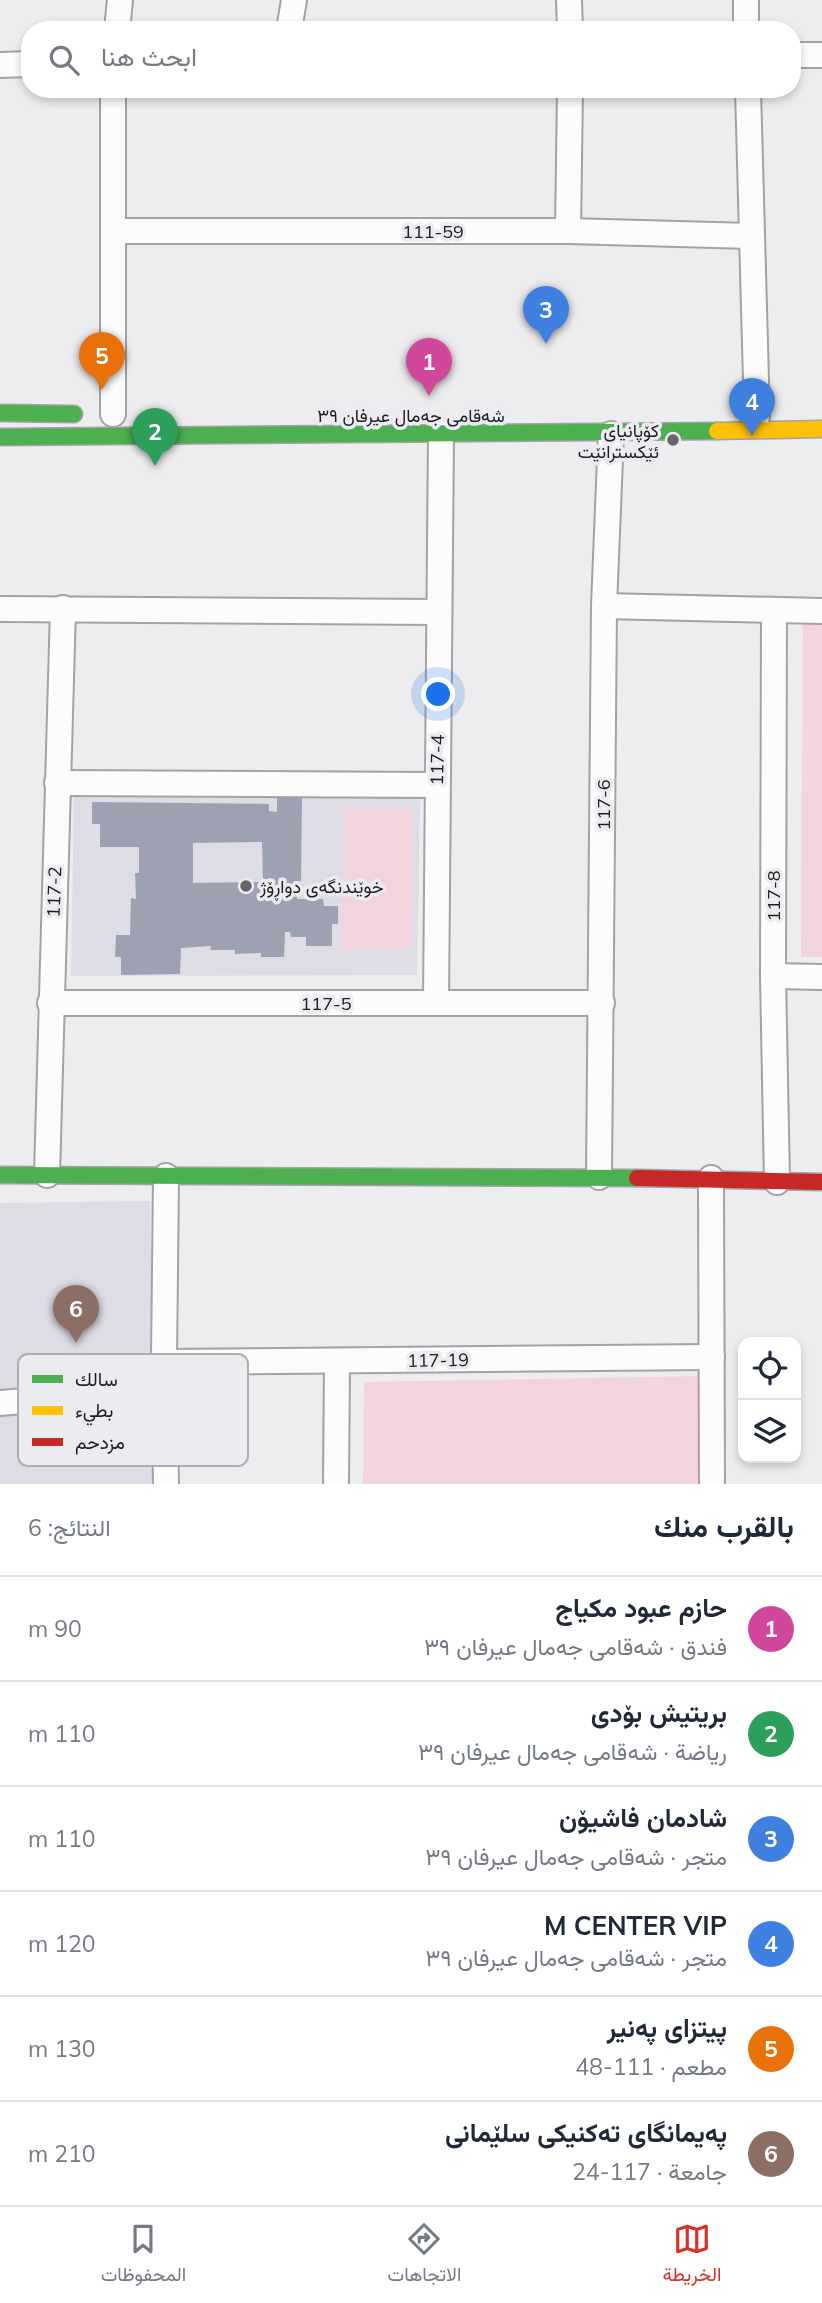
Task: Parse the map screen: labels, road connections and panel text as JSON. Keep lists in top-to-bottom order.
{
  "streets": {
    "main road": ["شەقامی جەمال عیرفان ٣٩"],
    "street": [
      "111-59",
      "117-4",
      "117-6",
      "117-2",
      "117-8",
      "117-5",
      "117-19"
    ]
  },
  "crossings": [
    ["شەقامی جەمال عیرفان ٣٩", "117-4"],
    ["شەقامی جەمال عیرفان ٣٩", "117-6"],
    ["117-4", "117-5"],
    ["117-6", "117-5"],
    ["117-2", "117-5"]
  ],
  "places": ["کۆپانیای ئێکسترانێت", "خوێندنگەی دواڕۆژ"],
  "legend": ["سالك", "بطيء", "مزدحم"],
  "page": {
    "search": "ابحث هنا",
    "pins": [
      "3",
      "5",
      "1",
      "4",
      "2",
      "6"
    ],
    "heading": ["بالقرب منك", "النتائج: 6"],
    "list": [
      {
        "mark": "1",
        "name": "حازم عبود مكياج",
        "note": "فندق · شەقامی جەمال عیرفان ٣٩",
        "value": "90 m"
      },
      {
        "mark": "2",
        "name": "بریتیش بۆدی",
        "note": "رياضة · شەقامی جەمال عیرفان ٣٩",
        "value": "110 m"
      },
      {
        "mark": "3",
        "name": "شادمان فاشیۆن",
        "note": "متجر · شەقامی جەمال عیرفان ٣٩",
        "value": "110 m"
      },
      {
        "mark": "4",
        "name": "M CENTER VIP",
        "note": "متجر · شەقامی جەمال عیرفان ٣٩",
        "value": "120 m"
      },
      {
        "mark": "5",
        "name": "پیتزای پەنیر",
        "note": "مطعم · 111-48",
        "value": "130 m"
      },
      {
        "mark": "6",
        "name": "پەیمانگای تەکنیکی سلێمانی",
        "note": "جامعة · 117-24",
        "value": "210 m"
      }
    ],
    "nav": ["الخريطة", "الاتجاهات", "المحفوظات"]
  }
}
